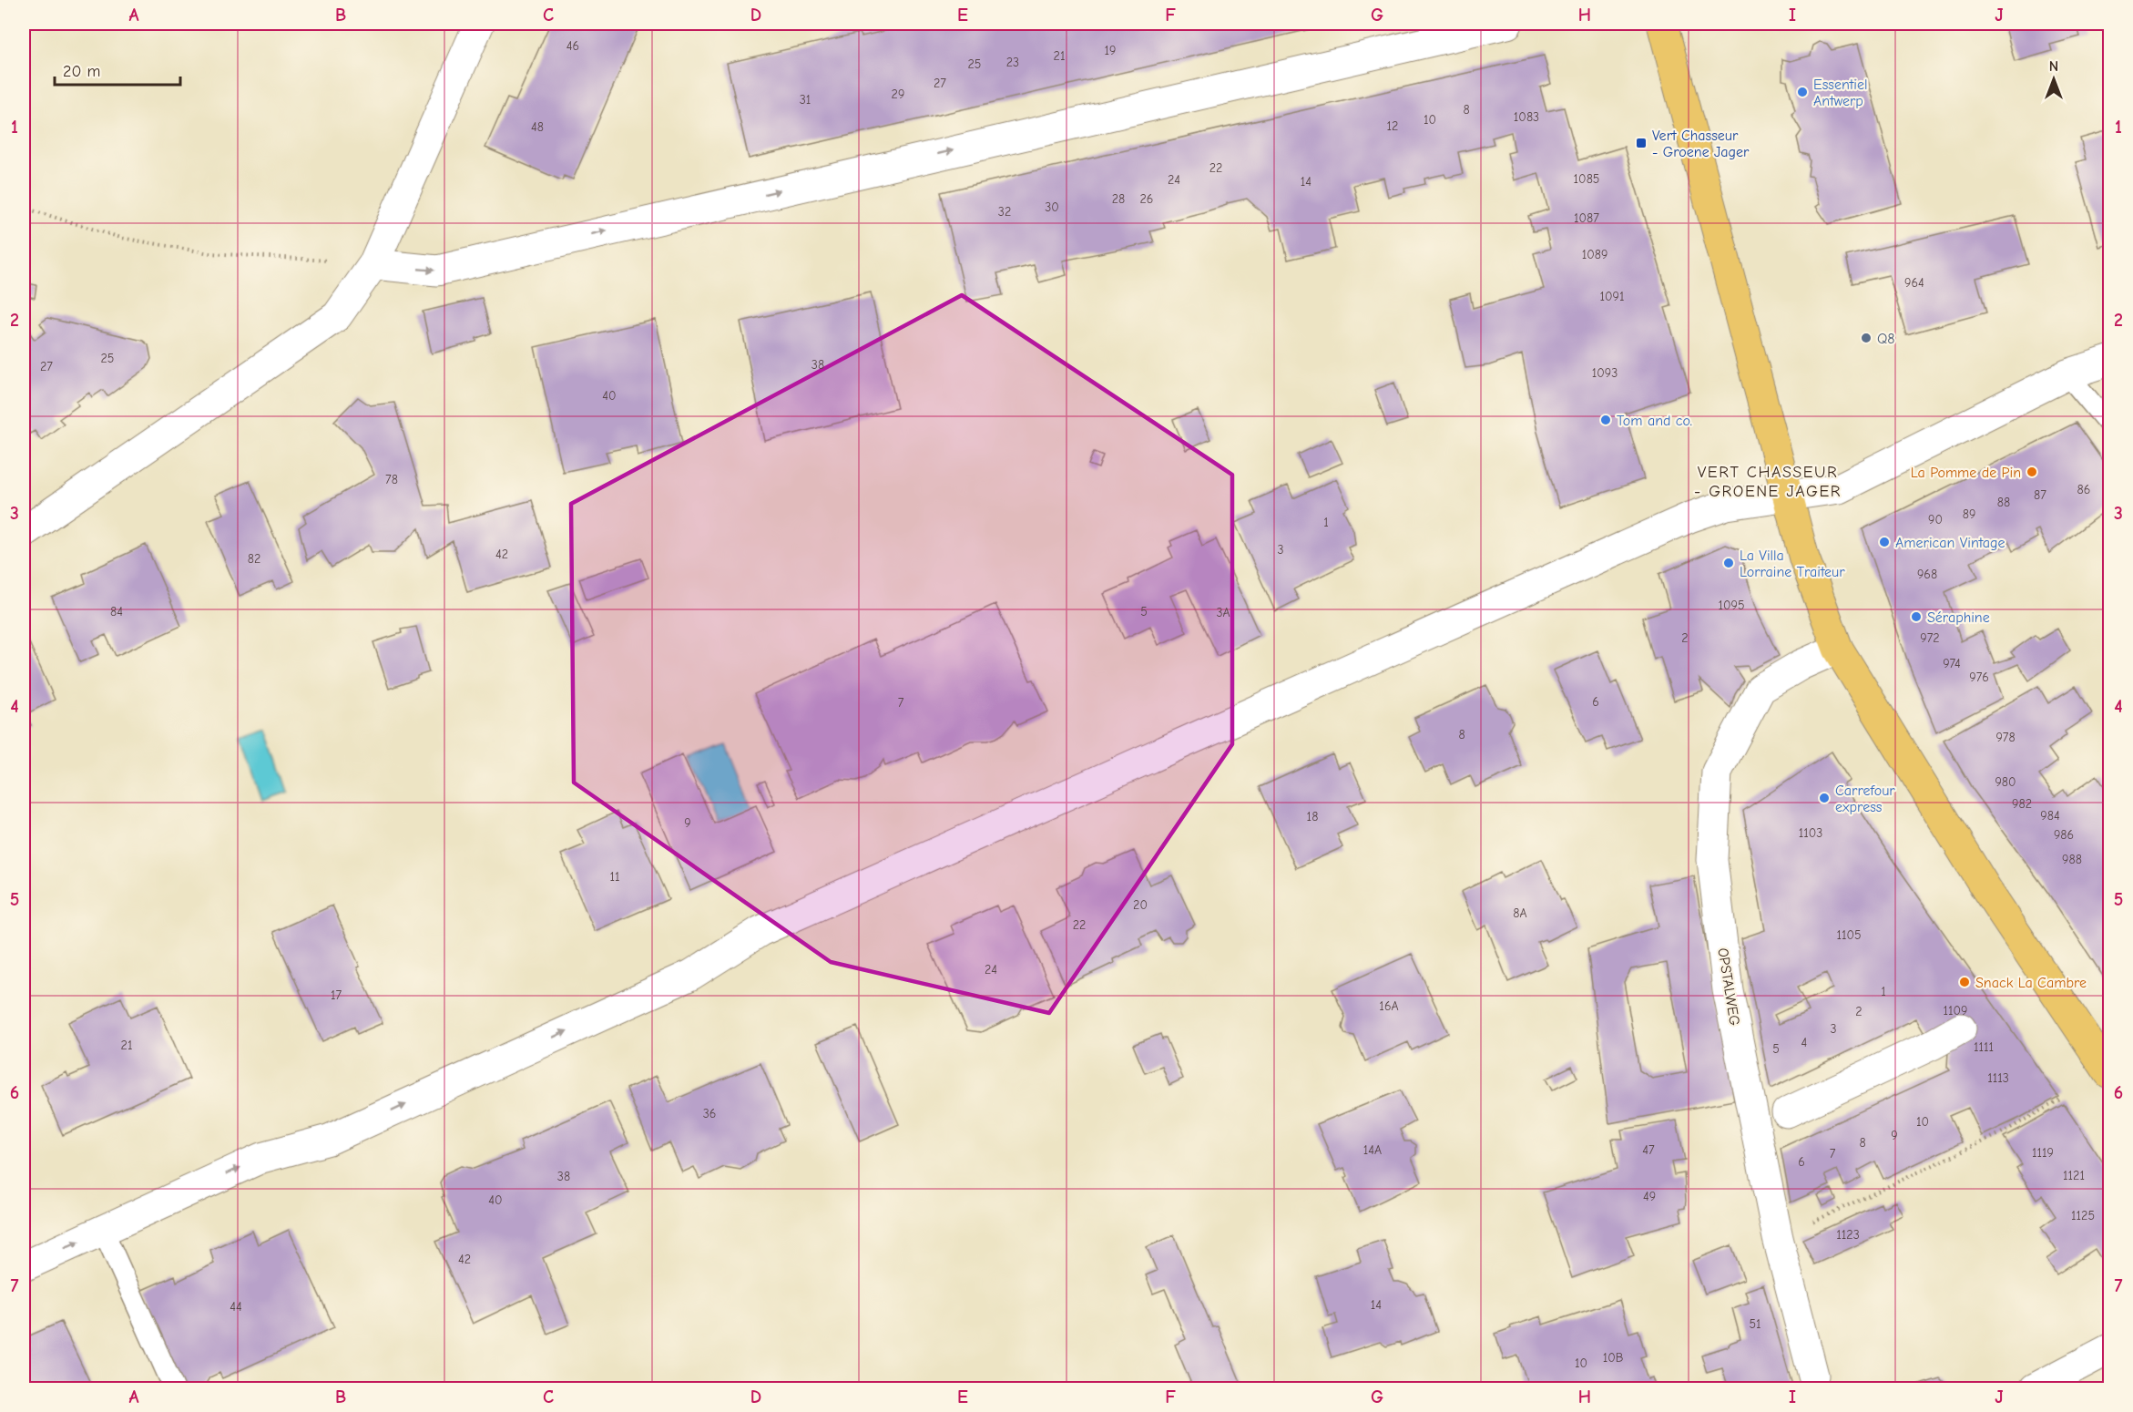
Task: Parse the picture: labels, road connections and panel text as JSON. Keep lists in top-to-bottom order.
{
  "streets": {
    "street": ["OPSTALWEG"]
  },
  "districts": ["VERT CHASSEUR - GROENE JAGER"],
  "places": {
    "other": [
      "Essentiel Antwerp",
      "Q8",
      "Tom and co.",
      "La Pomme de Pin",
      "American Vintage",
      "La Villa Lorraine Traiteur",
      "Séraphine",
      "Carrefour express",
      "Snack La Cambre"
    ],
    "transit": ["Vert Chasseur - Groene Jager"]
  },
  "house_numbers": [
    "46",
    "19",
    "21",
    "23",
    "25",
    "27",
    "29",
    "31",
    "8",
    "1083",
    "10",
    "12",
    "48",
    "22",
    "1085",
    "24",
    "14",
    "28",
    "26",
    "30",
    "32",
    "1087",
    "1089",
    "964",
    "1091",
    "25",
    "38",
    "27",
    "1093",
    "40",
    "78",
    "86",
    "87",
    "88",
    "89",
    "90",
    "1",
    "3",
    "42",
    "82",
    "968",
    "1095",
    "84",
    "5",
    "3A",
    "2",
    "972",
    "974",
    "976",
    "6",
    "7",
    "8",
    "978",
    "980",
    "982",
    "984",
    "18",
    "9",
    "1103",
    "986",
    "988",
    "11",
    "20",
    "8A",
    "22",
    "1105",
    "24",
    "1",
    "17",
    "16A",
    "1109",
    "2",
    "3",
    "4",
    "21",
    "1111",
    "5",
    "1113",
    "36",
    "10",
    "9",
    "8",
    "14A",
    "47",
    "1119",
    "7",
    "6",
    "1121",
    "38",
    "49",
    "40",
    "1125",
    "1123",
    "42",
    "14",
    "44",
    "51",
    "10B",
    "10"
  ],
  "scale_bar": "20 m",
  "north": "top",
  "grid": {
    "columns": [
      "A",
      "B",
      "C",
      "D",
      "E",
      "F",
      "G",
      "H",
      "I",
      "J"
    ],
    "rows": [
      "1",
      "2",
      "3",
      "4",
      "5",
      "6",
      "7"
    ]
  }
}
